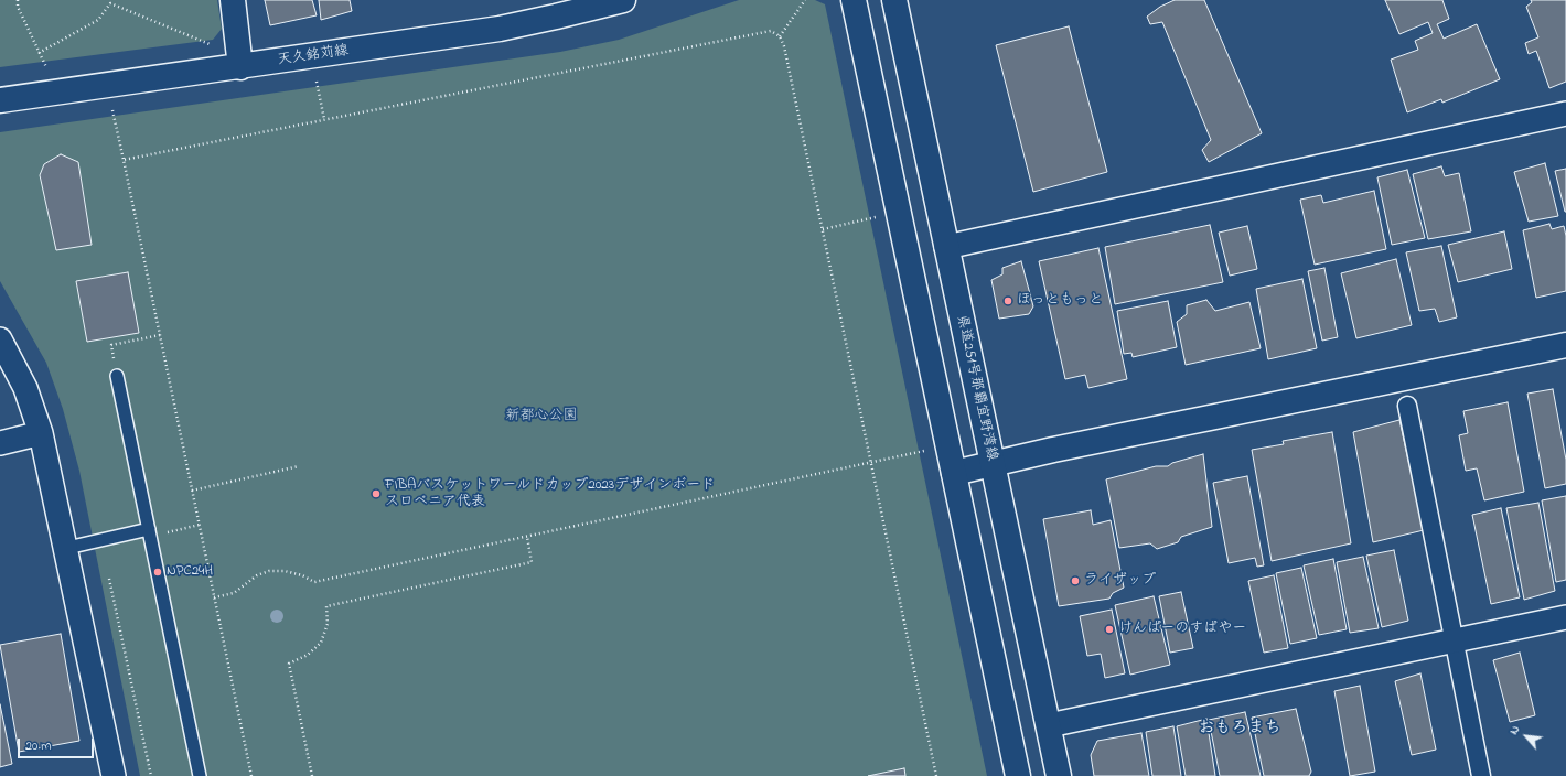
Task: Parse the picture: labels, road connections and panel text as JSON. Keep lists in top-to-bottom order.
{
  "streets": {
    "main road": ["天久銘苅線", "県道251号那覇宜野湾線"]
  },
  "districts": ["おもろまち"],
  "parks": ["新都心公園"],
  "places": [
    "ほっともっと",
    "FIBAバスケットワールドカップ2023デザインボード スロベニア代表",
    "NPC24H",
    "ライザップ",
    "けんぱーのすばやー"
  ],
  "scale_bar": "20 m",
  "north": "top left"
}
